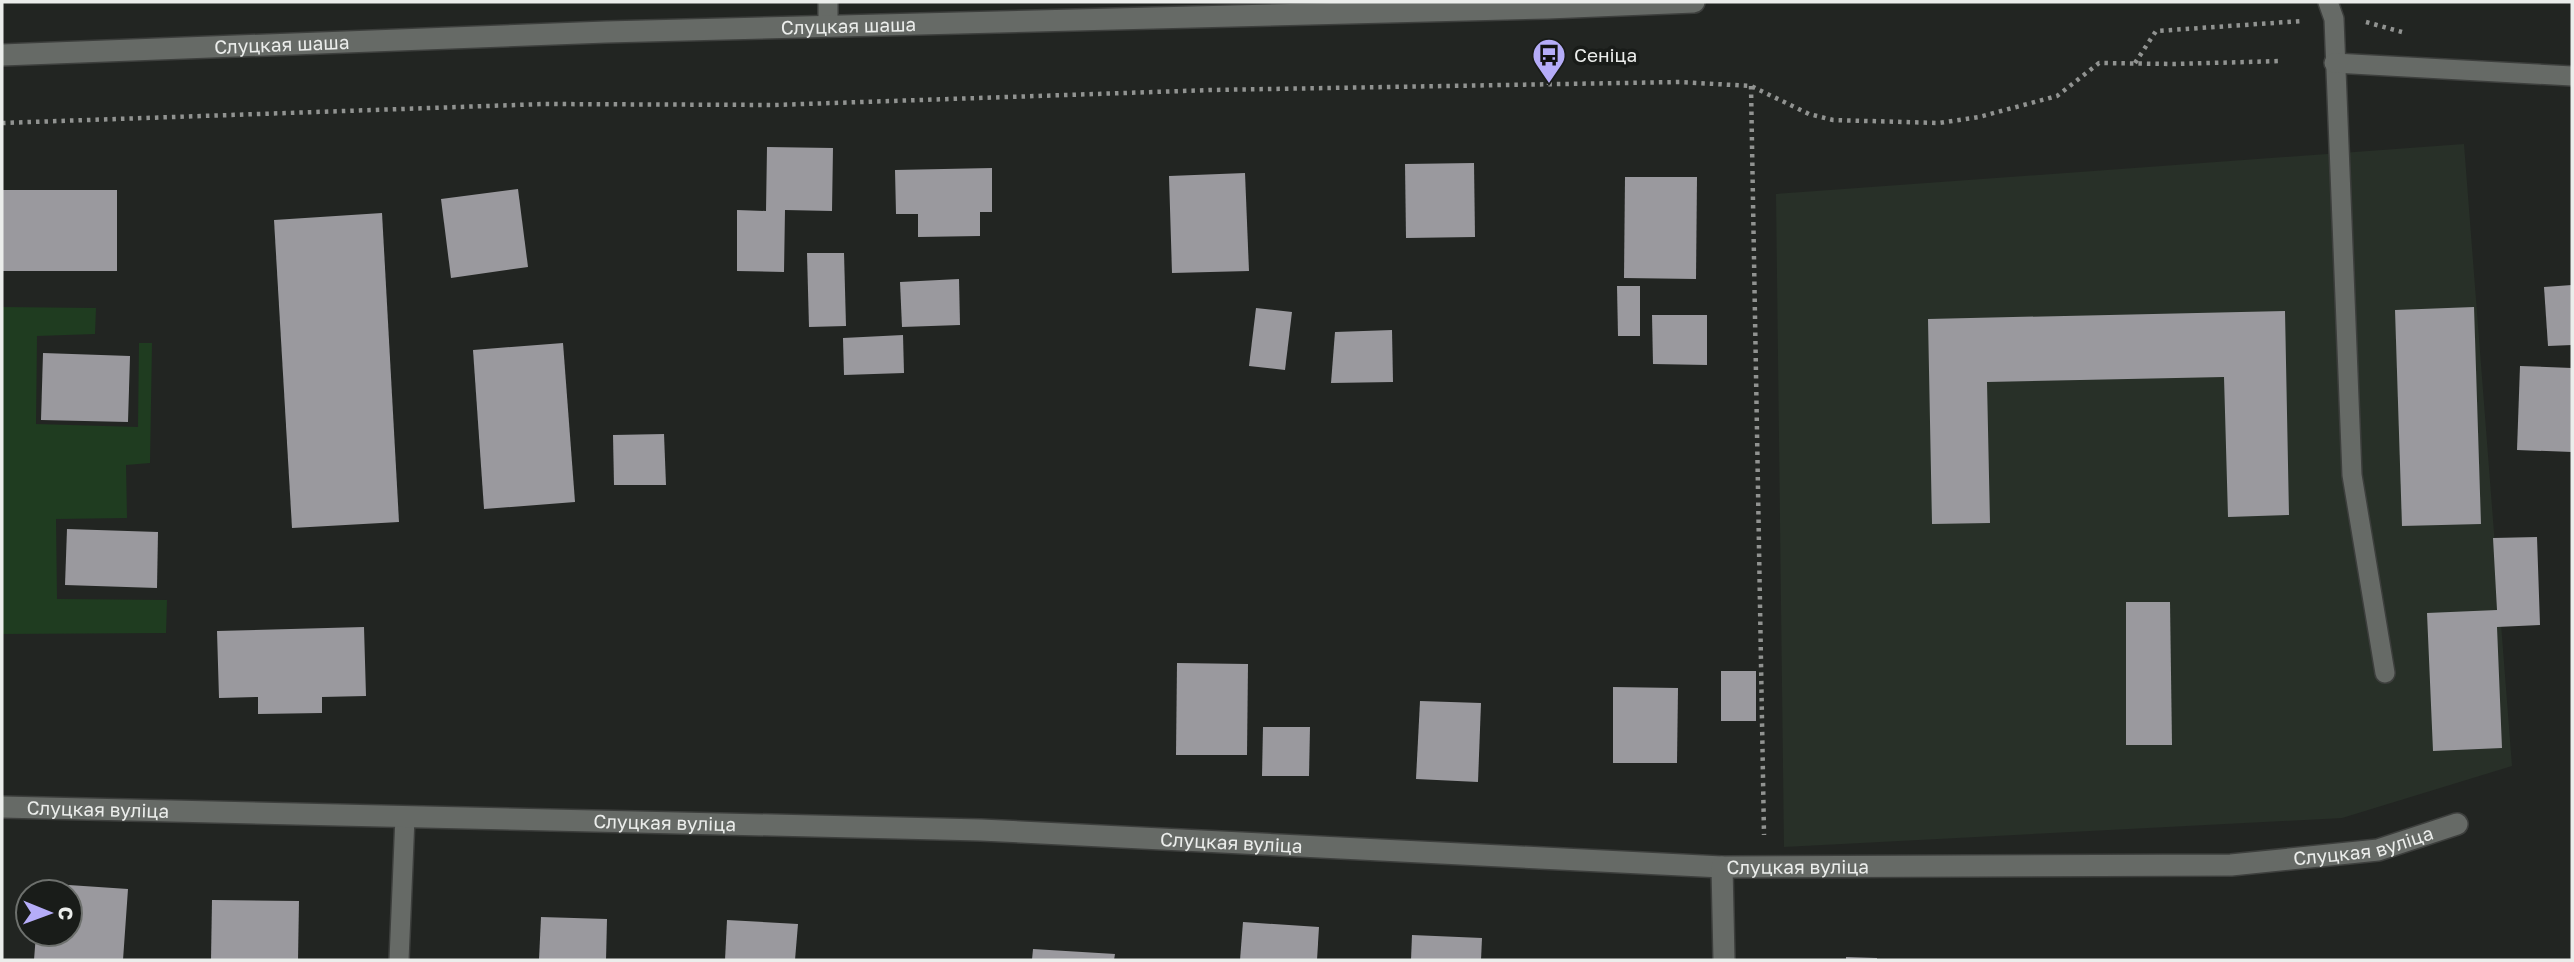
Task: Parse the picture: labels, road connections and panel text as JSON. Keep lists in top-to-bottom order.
{
  "streets": {
    "street": ["Слуцкая шаша", "Слуцкая вуліца"]
  },
  "places": {
    "bus stop": ["Сеніца"]
  },
  "north": "right"
}
